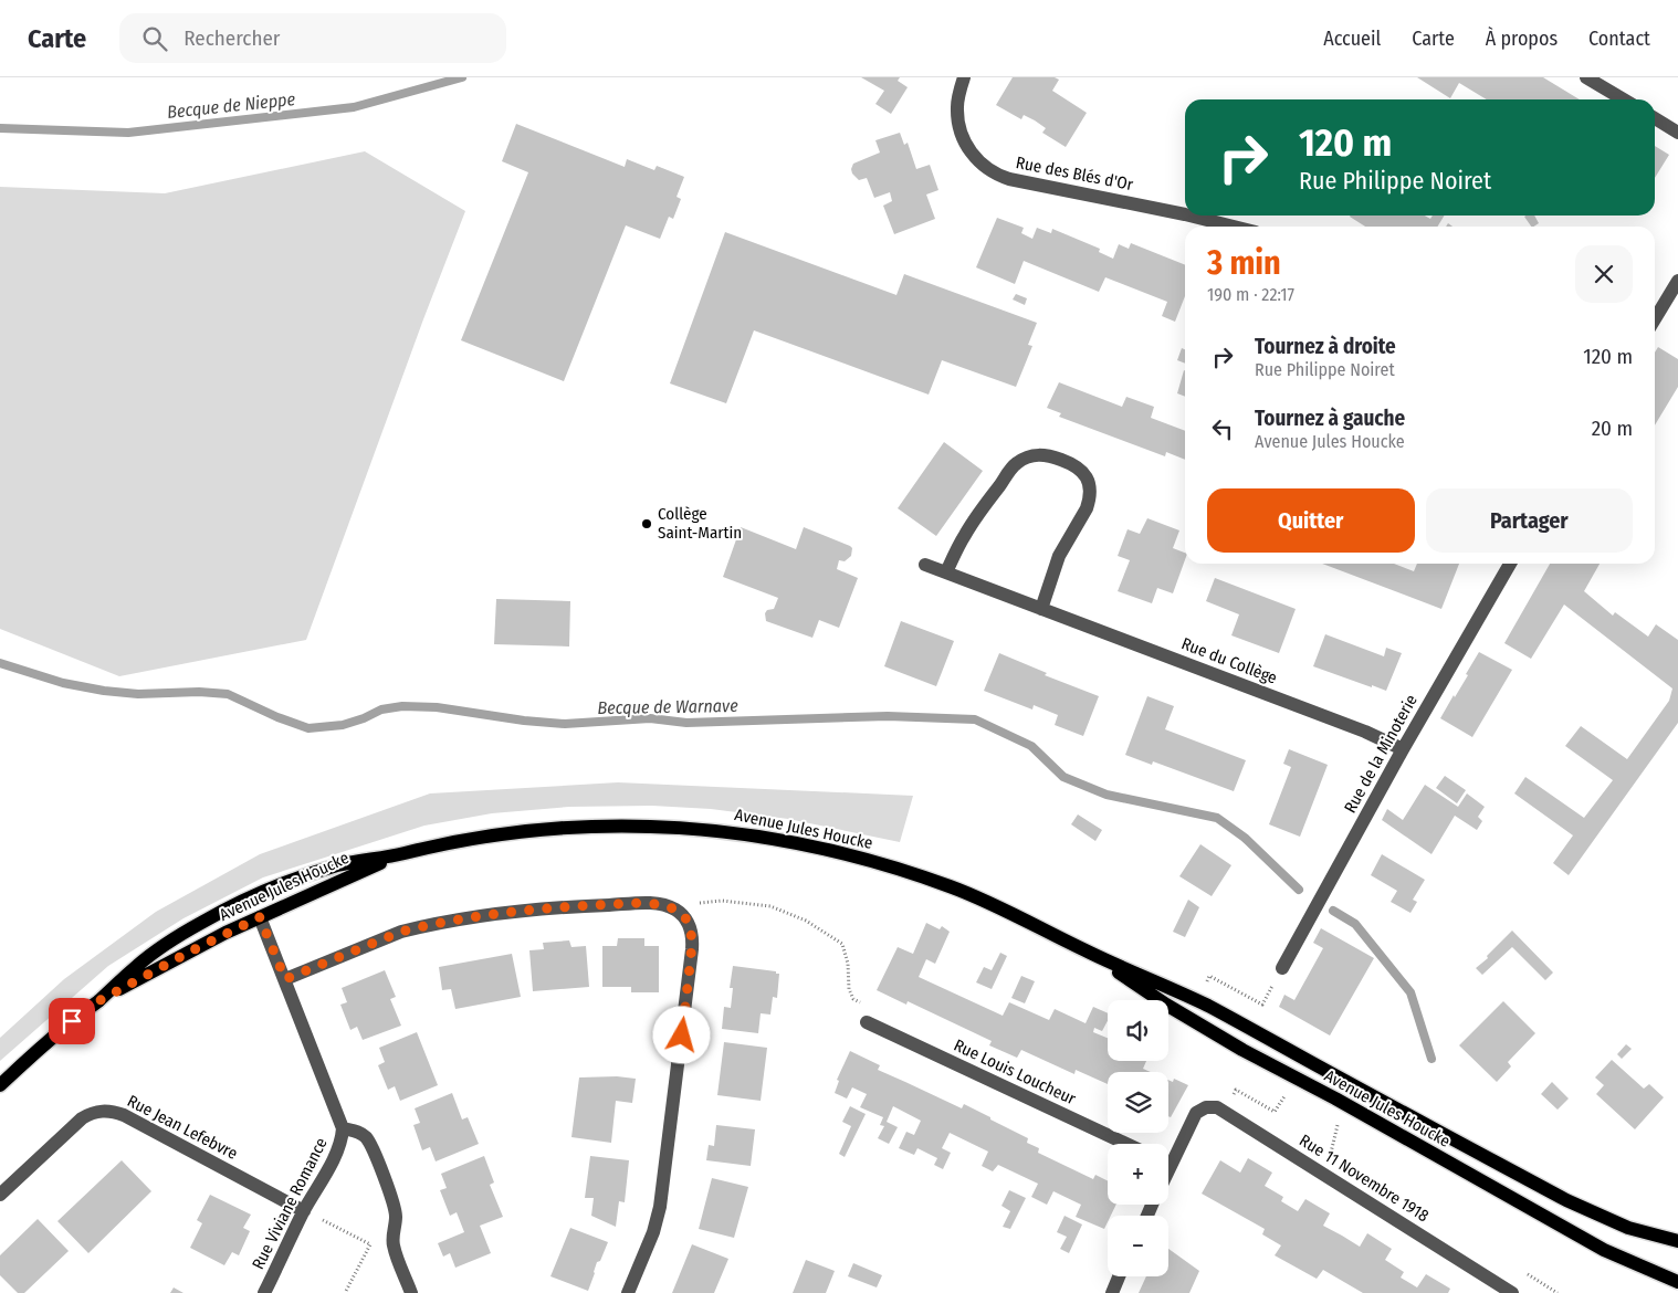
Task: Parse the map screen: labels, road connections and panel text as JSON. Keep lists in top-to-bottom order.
{
  "streets": {
    "main road": ["Avenue Jules Houcke"],
    "street": [
      "Rue des Blés d'Or",
      "Rue du Collège",
      "Rue de la Minoterie",
      "Rue Louis Loucheur",
      "Rue Jean Lefebvre",
      "Rue 11 Novembre 1918",
      "Rue Viviane Romance"
    ]
  },
  "crossings": [
    ["Rue du Collège", "Rue de la Minoterie"],
    ["Rue Jean Lefebvre", "Rue Viviane Romance"]
  ],
  "water": ["Becque de Nieppe", "Becque de Warnave"],
  "places": ["Collège Saint-Martin"],
  "page": {
    "header": "Carte",
    "search": "Rechercher",
    "nav": [
      "Accueil",
      "Carte",
      "À propos",
      "Contact"
    ],
    "turn": ["120 m", "Rue Philippe Noiret"],
    "heading": ["3 min", "190 m · 22:17"],
    "list": [
      {
        "name": "Tournez à droite",
        "note": "Rue Philippe Noiret",
        "value": "120 m"
      },
      {
        "name": "Tournez à gauche",
        "note": "Avenue Jules Houcke",
        "value": "20 m"
      }
    ],
    "buttons": ["Quitter", "Partager"],
    "map_buttons": ["+", "−"]
  }
}
